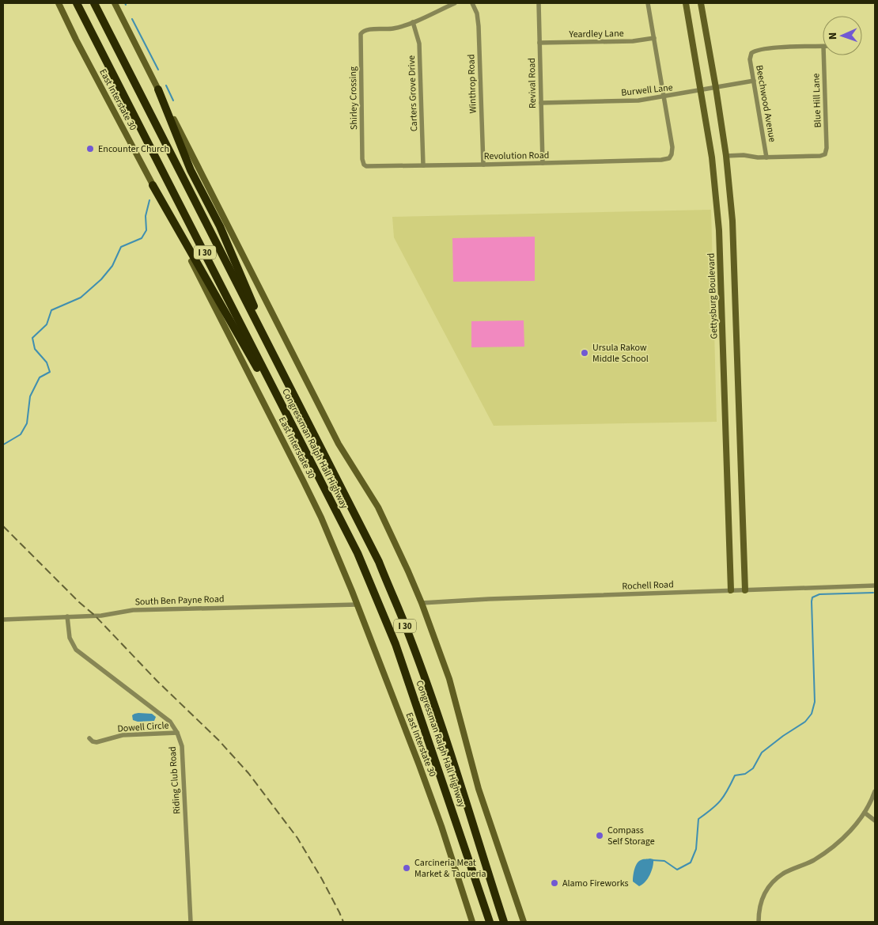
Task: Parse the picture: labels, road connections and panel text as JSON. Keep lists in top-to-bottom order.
{
  "streets": {
    "highway": ["I 30", "Congressman Ralph Hall Highway"],
    "main road": ["East Interstate 30", "Gettysburg Boulevard"],
    "street": [
      "Yeardley Lane",
      "Revival Road",
      "Winthrop Road",
      "Burwell Lane",
      "Carters Grove Drive",
      "Shirley Crossing",
      "Blue Hill Lane",
      "Beechwood Avenue",
      "Revolution Road",
      "Rochell Road",
      "South Ben Payne Road",
      "Dowell Circle",
      "Riding Club Road"
    ]
  },
  "crossings": [
    ["Yeardley Lane", "Revival Road"],
    ["Revival Road", "Burwell Lane"],
    ["Revival Road", "Revolution Road"],
    ["Winthrop Road", "Revolution Road"],
    ["Burwell Lane", "Beechwood Avenue"],
    ["Burwell Lane", "Revolution Road"],
    ["Burwell Lane", "Gettysburg Boulevard"],
    ["Carters Grove Drive", "Shirley Crossing"],
    ["Carters Grove Drive", "Revolution Road"],
    ["Shirley Crossing", "Revolution Road"],
    ["East Interstate 30", "South Ben Payne Road"],
    ["Blue Hill Lane", "Beechwood Avenue"],
    ["Gettysburg Boulevard", "Rochell Road"],
    ["South Ben Payne Road", "Riding Club Road"],
    ["Dowell Circle", "Riding Club Road"]
  ],
  "places": [
    "Encounter Church",
    "Ursula Rakow Middle School",
    "Compass Self Storage",
    "Carcineria Meat Market & Taqueria",
    "Alamo Fireworks"
  ],
  "north": "left"
}
